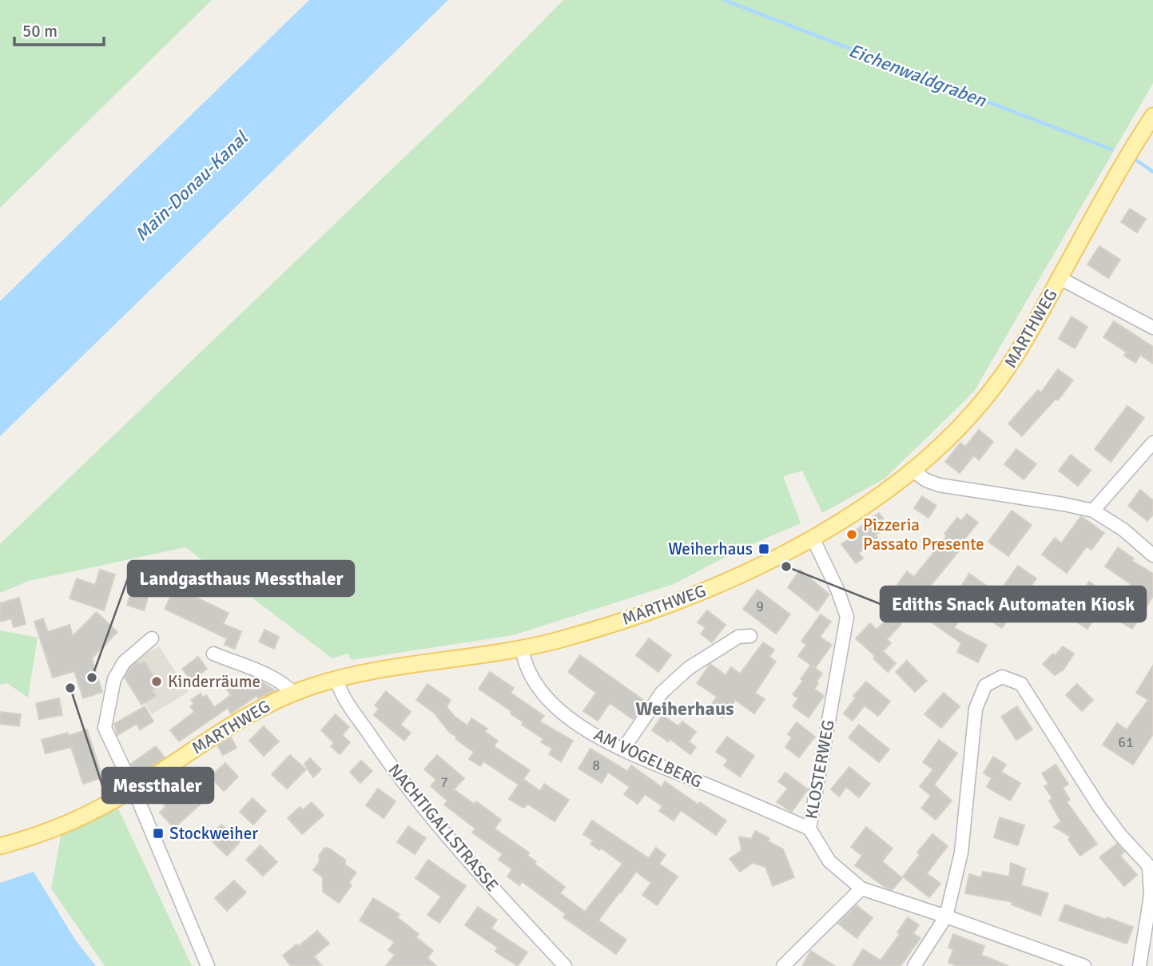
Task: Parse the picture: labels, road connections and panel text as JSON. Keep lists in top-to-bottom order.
{
  "streets": {
    "main road": ["MARTHWEG"],
    "street": ["AM VOGELBERG", "KLOSTERWEG", "NACHTIGALLSTRASSE"]
  },
  "crossings": [
    ["MARTHWEG", "AM VOGELBERG"],
    ["MARTHWEG", "KLOSTERWEG"],
    ["MARTHWEG", "NACHTIGALLSTRASSE"],
    ["AM VOGELBERG", "KLOSTERWEG"]
  ],
  "districts": ["Weiherhaus"],
  "water": ["Eichenwaldgraben", "Main-Donau-Kanal"],
  "places": {
    "other": [
      "Pizzeria Passato Presente",
      "Ediths Snack Automaten Kiosk",
      "Landgasthaus Messthaler",
      "Kinderräume",
      "Messthaler"
    ],
    "transit": ["Weiherhaus", "Stockweiher"]
  },
  "house_numbers": [
    "9",
    "61",
    "8",
    "7"
  ],
  "scale_bar": "50 m"
}
